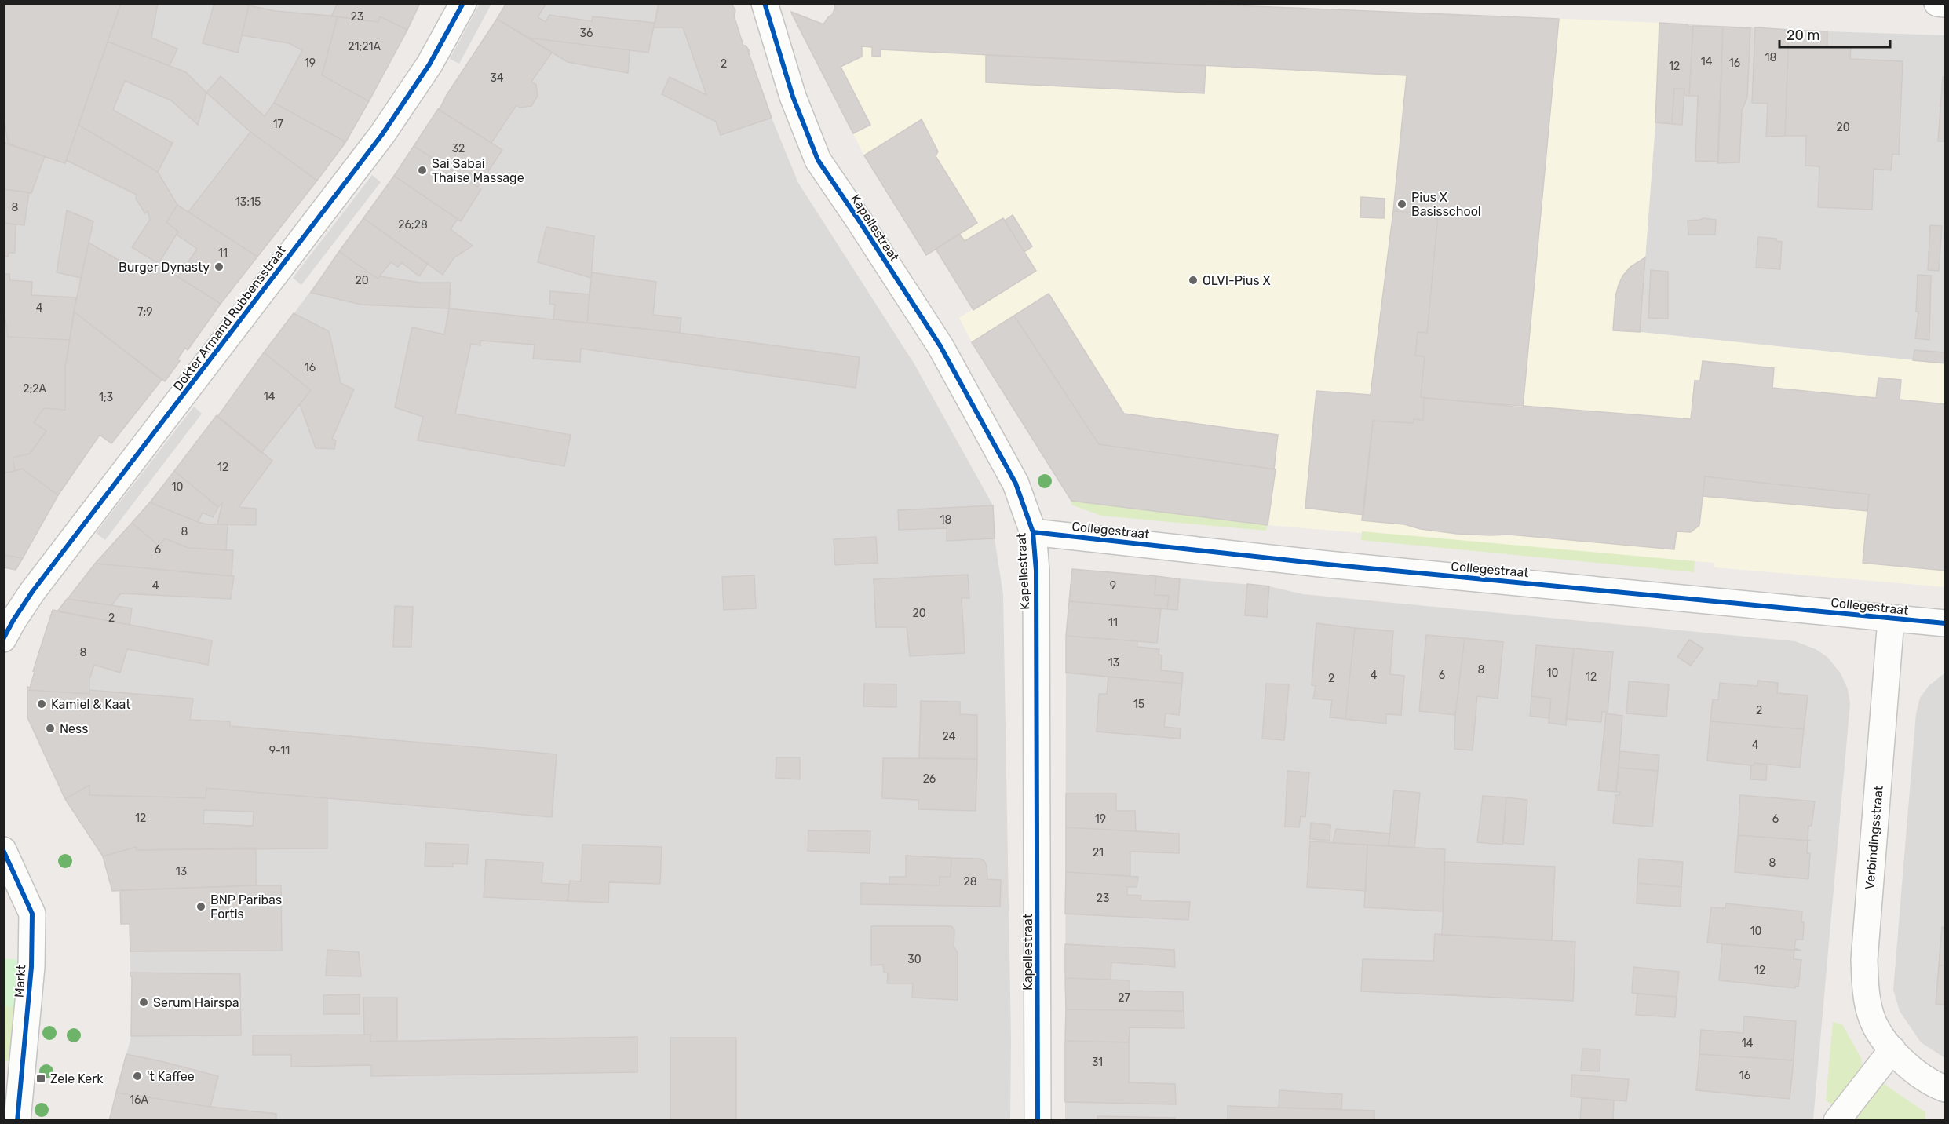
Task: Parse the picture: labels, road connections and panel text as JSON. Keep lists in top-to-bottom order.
{
  "streets": {
    "street": [
      "Kapellestraat",
      "Dokter Armand Rubbensstraat",
      "Collegestraat",
      "Verbindingsstraat",
      "Markt"
    ]
  },
  "crossings": [
    ["Kapellestraat", "Collegestraat"],
    ["Collegestraat", "Verbindingsstraat"]
  ],
  "places": {
    "other": [
      "Sai Sabai Thaise Massage",
      "Pius X Basisschool",
      "Burger Dynasty",
      "OLVI-Pius X",
      "Kamiel & Kaat",
      "Ness",
      "BNP Paribas Fortis",
      "Serum Hairspa",
      "'t Kaffee"
    ],
    "transit": ["Zele Kerk"]
  },
  "house_numbers": [
    "23",
    "36",
    "21;21A",
    "18",
    "14",
    "19",
    "16",
    "2",
    "12",
    "34",
    "17",
    "20",
    "32",
    "13;15",
    "8",
    "26;28",
    "11",
    "20",
    "4",
    "7;9",
    "16",
    "2;2A",
    "14",
    "1;3",
    "12",
    "10",
    "18",
    "8",
    "6",
    "4",
    "9",
    "20",
    "2",
    "11",
    "8",
    "13",
    "8",
    "10",
    "4",
    "6",
    "12",
    "2",
    "15",
    "2",
    "24",
    "4",
    "9-11",
    "26",
    "12",
    "19",
    "6",
    "21",
    "8",
    "13",
    "28",
    "23",
    "10",
    "30",
    "12",
    "27",
    "14",
    "31",
    "16",
    "16A"
  ],
  "scale_bar": "20 m"
}
